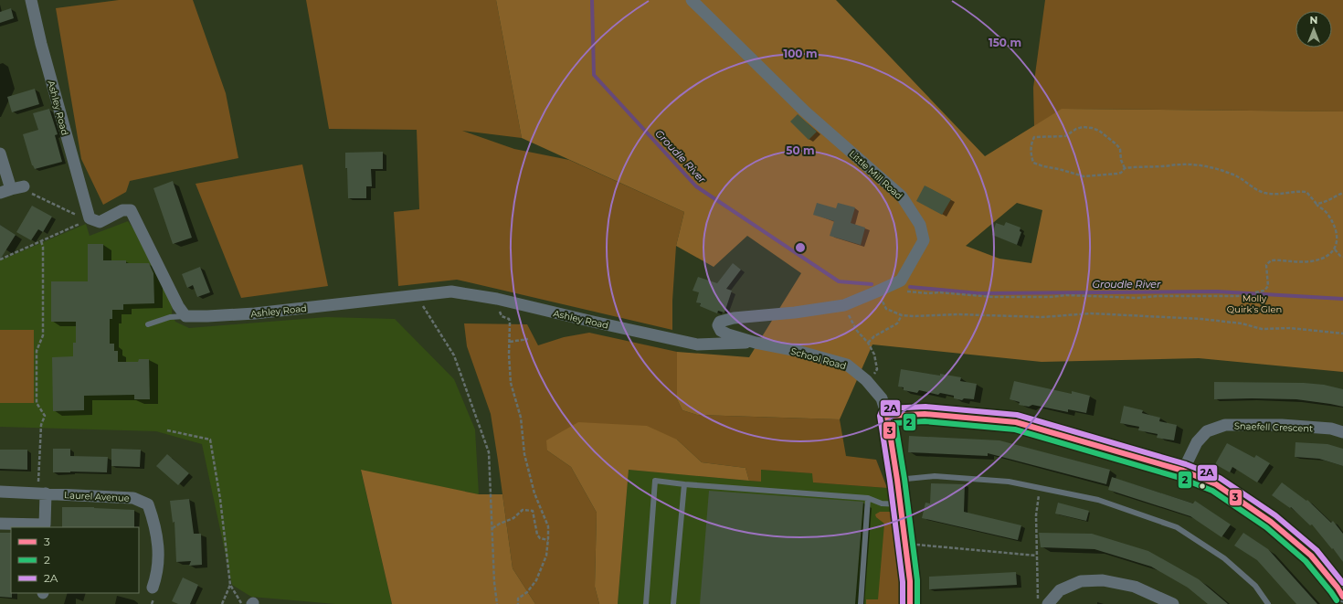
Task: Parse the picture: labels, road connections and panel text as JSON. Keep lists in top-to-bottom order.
{
  "streets": {
    "street": [
      "Ashley Road",
      "Little Mill Road",
      "School Road",
      "Snaefell Crescent",
      "Laurel Avenue"
    ]
  },
  "crossings": [
    ["Ashley Road", "Little Mill Road"],
    ["Ashley Road", "School Road"],
    ["Little Mill Road", "School Road"]
  ],
  "water": ["Groudle River"],
  "parks": ["Molly Quirk's Glen"],
  "lines": ["transit line 2A", "transit line 3", "transit line 2"],
  "legend": ["3", "2", "2A"],
  "north": "top",
  "rings": ["150 m", "100 m", "50 m"]
}
